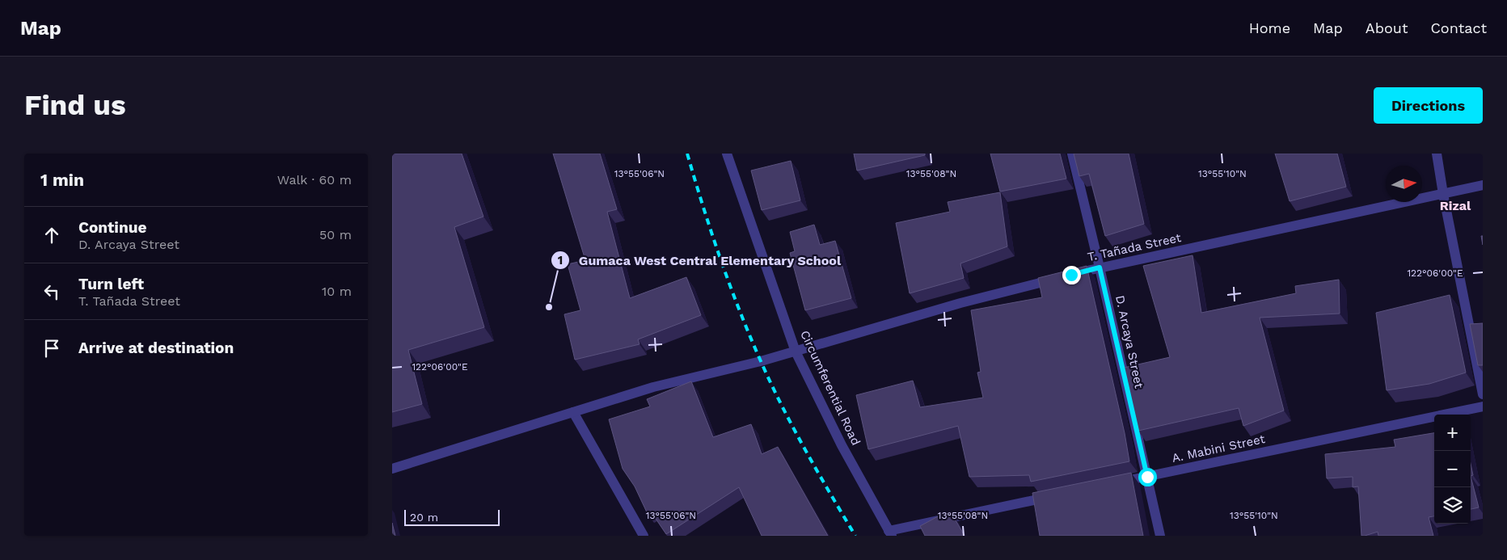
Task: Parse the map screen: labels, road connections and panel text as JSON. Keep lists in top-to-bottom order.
{
  "streets": {
    "street": [
      "T. Tañada Street",
      "D. Arcaya Street",
      "Circumferential Road",
      "A. Mabini Street"
    ]
  },
  "crossings": [
    ["T. Tañada Street", "D. Arcaya Street"],
    ["T. Tañada Street", "Circumferential Road"],
    ["D. Arcaya Street", "A. Mabini Street"]
  ],
  "districts": ["Rizal"],
  "places": ["Gumaca West Central Elementary School"],
  "scale_bar": "20 m",
  "north": "right",
  "page": {
    "header": "Map",
    "nav": [
      "Home",
      "Map",
      "About",
      "Contact"
    ],
    "buttons": "Directions",
    "title": "Find us",
    "heading": ["1 min", "Walk · 60 m"],
    "list": [
      ["Continue", "D. Arcaya Street", "50 m"],
      ["Turn left", "T. Tañada Street", "10 m"],
      "Arrive at destination"
    ],
    "map_buttons": ["+", "−"],
    "scale": "20 m"
  },
  "coordinates": [
    "13°55'06\"N",
    "13°55'08\"N",
    "13°55'10\"N",
    "122°06'00\"E"
  ]
}
